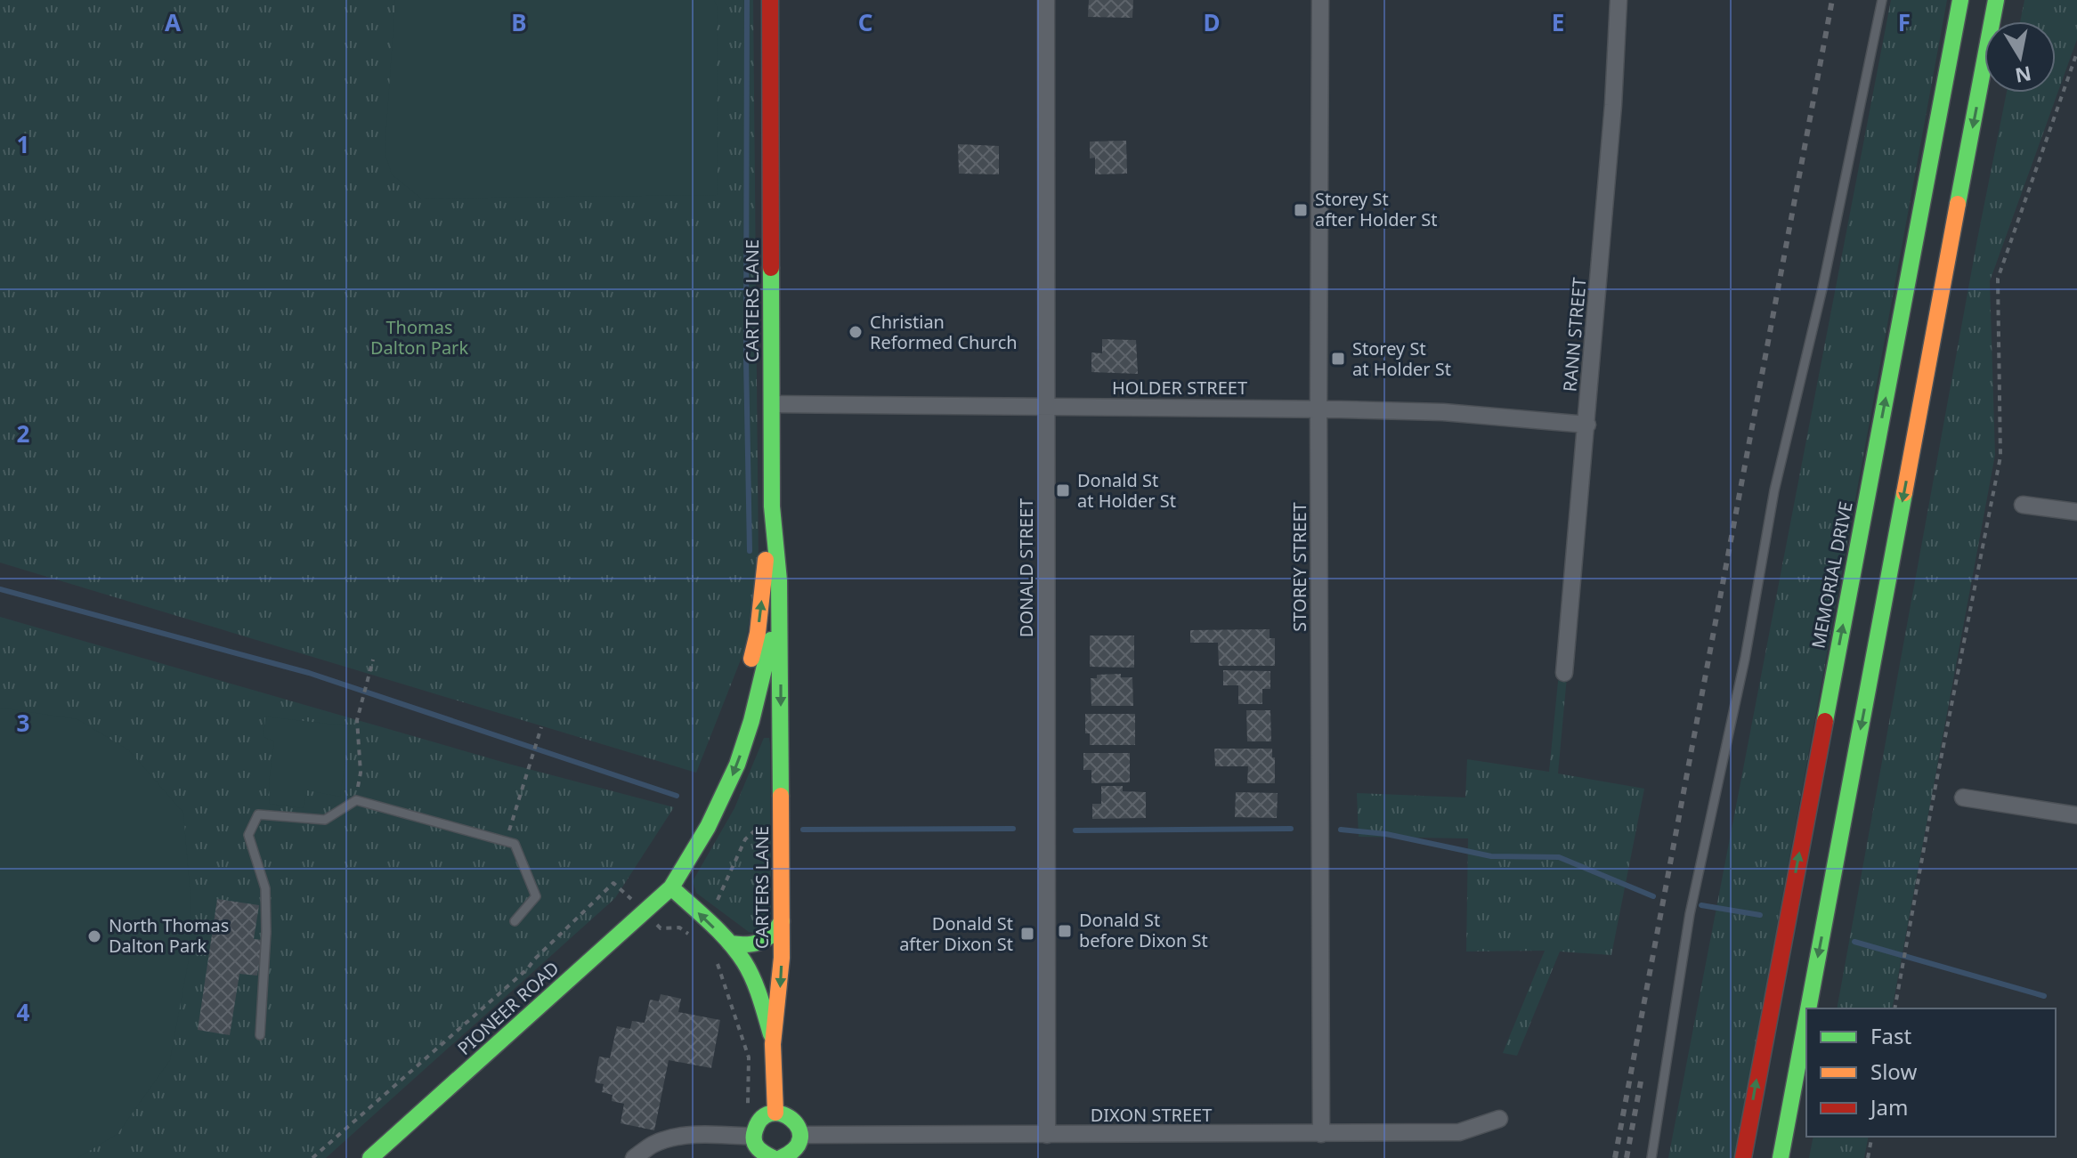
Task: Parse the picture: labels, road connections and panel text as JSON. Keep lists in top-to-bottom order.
{
  "streets": {
    "main road": ["CARTERS LANE", "MEMORIAL DRIVE", "PIONEER ROAD"],
    "street": [
      "RANN STREET",
      "HOLDER STREET",
      "STOREY STREET",
      "DONALD STREET",
      "DIXON STREET"
    ]
  },
  "crossings": [
    ["CARTERS LANE", "HOLDER STREET"],
    ["CARTERS LANE", "PIONEER ROAD"],
    ["RANN STREET", "HOLDER STREET"],
    ["HOLDER STREET", "STOREY STREET"],
    ["HOLDER STREET", "DONALD STREET"],
    ["STOREY STREET", "DIXON STREET"],
    ["DONALD STREET", "DIXON STREET"]
  ],
  "parks": ["Thomas Dalton Park"],
  "places": {
    "transit": [
      "Storey St after Holder St",
      "Storey St at Holder St",
      "Donald St at Holder St",
      "Donald St before Dixon St",
      "Donald St after Dixon St"
    ],
    "other": ["Christian Reformed Church", "North Thomas Dalton Park"]
  },
  "legend": ["Fast", "Slow", "Jam"],
  "north": "bottom",
  "grid": {
    "columns": [
      "A",
      "B",
      "C",
      "D",
      "E",
      "F"
    ],
    "rows": [
      "1",
      "2",
      "3",
      "4"
    ]
  }
}
